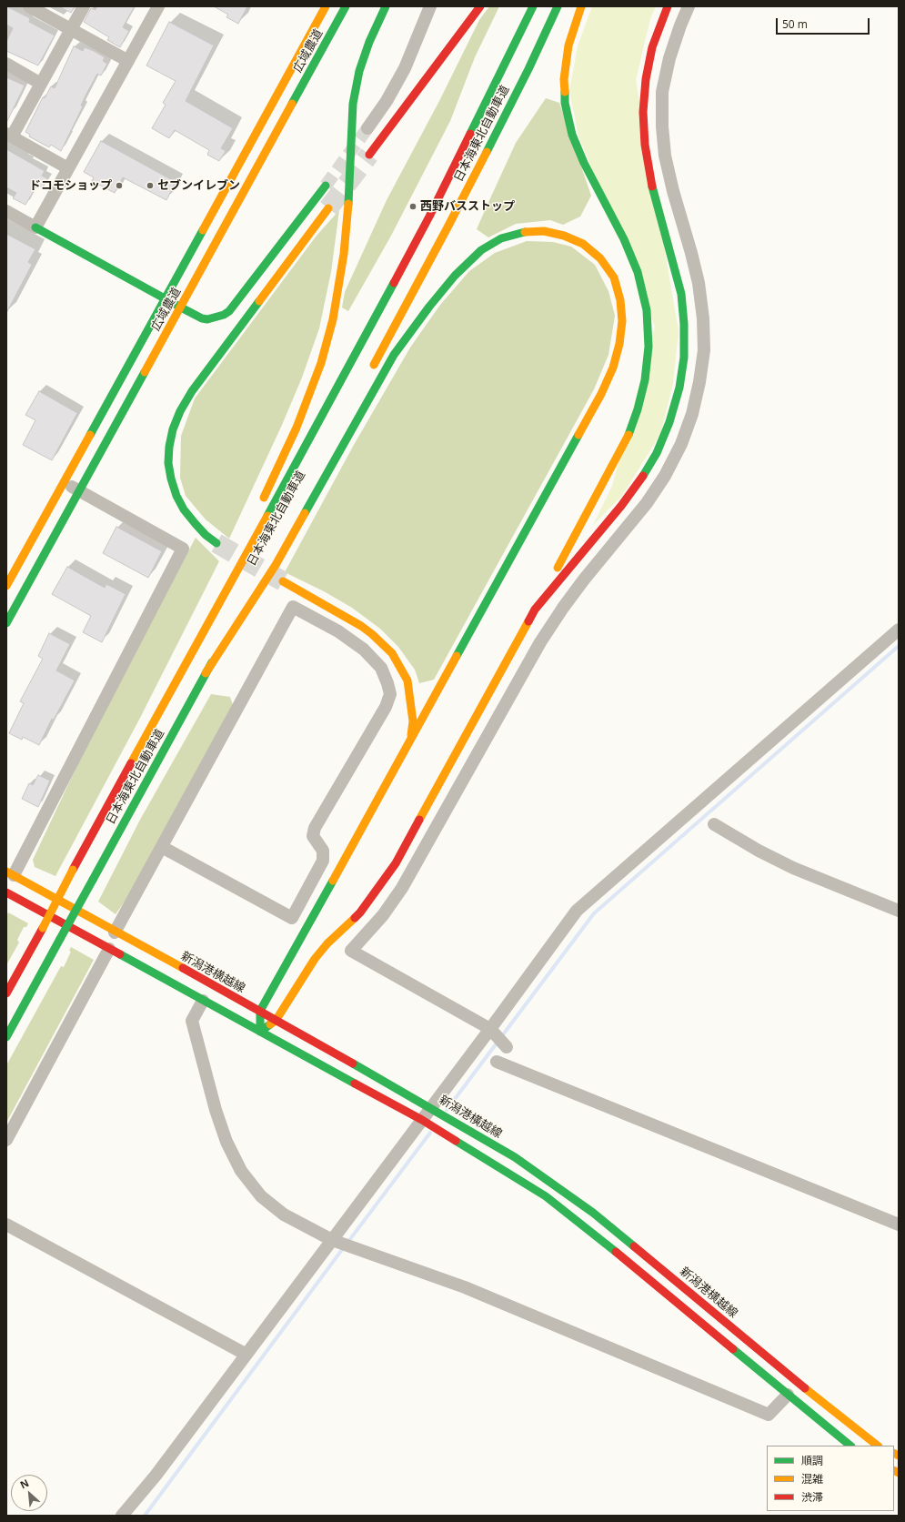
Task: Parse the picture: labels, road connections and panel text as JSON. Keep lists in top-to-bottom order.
{
  "streets": {
    "main road": ["広域農道", "日本海東北自動車道", "新潟港横越線"]
  },
  "places": ["ドコモショップ", "セブンイレブン", "西野バスストップ"],
  "legend": ["順調", "混雑", "渋滞"],
  "scale_bar": "50 m",
  "north": "top left"
}
